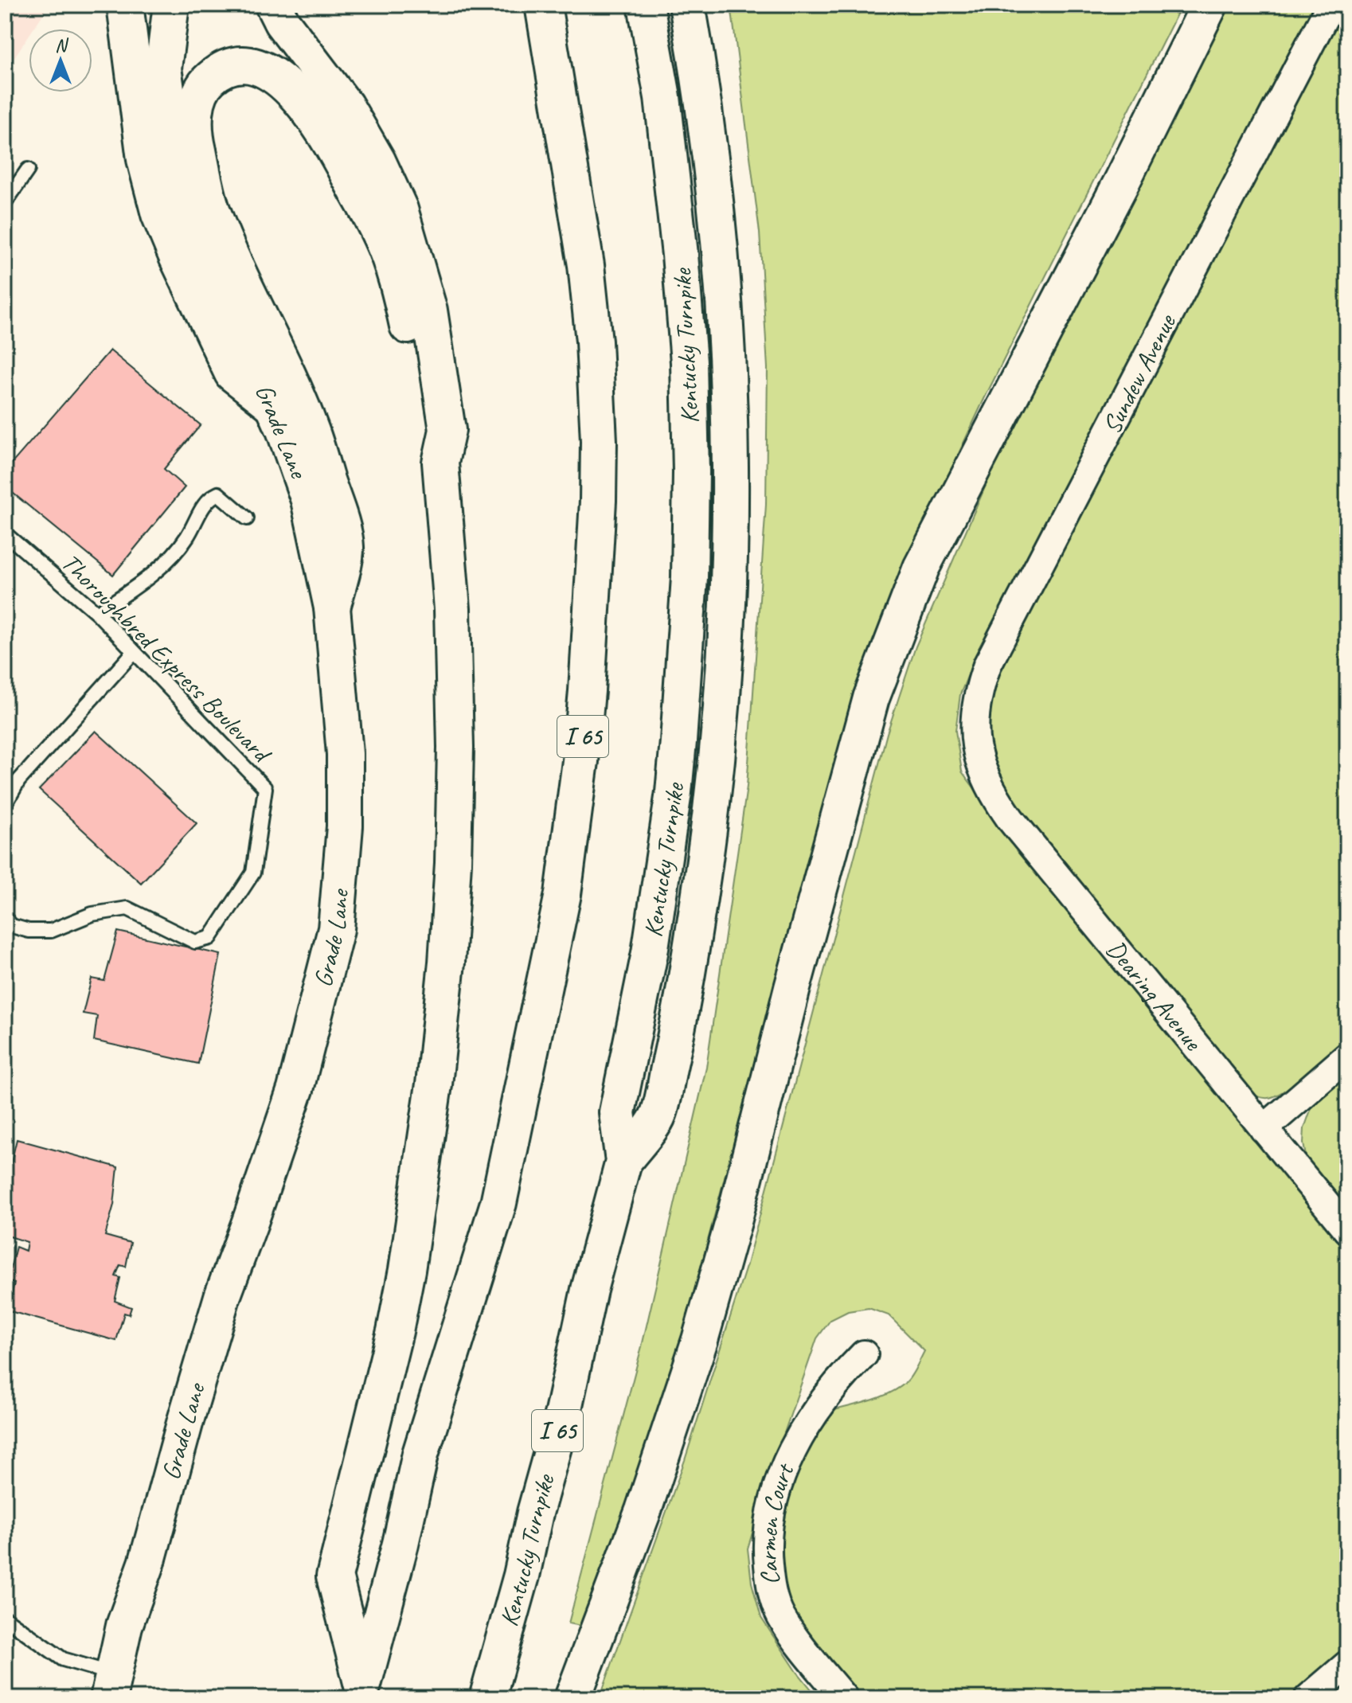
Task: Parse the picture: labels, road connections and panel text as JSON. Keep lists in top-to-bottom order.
{
  "streets": {
    "main road": ["Kentucky Turnpike", "Grade Lane", "I 65"],
    "street": ["Sundew Avenue", "Dearing Avenue", "Carmen Court"],
    "lane": ["Thoroughbred Express Boulevard"]
  },
  "crossings": [
    ["Sundew Avenue", "Dearing Avenue"]
  ],
  "north": "top"
}
